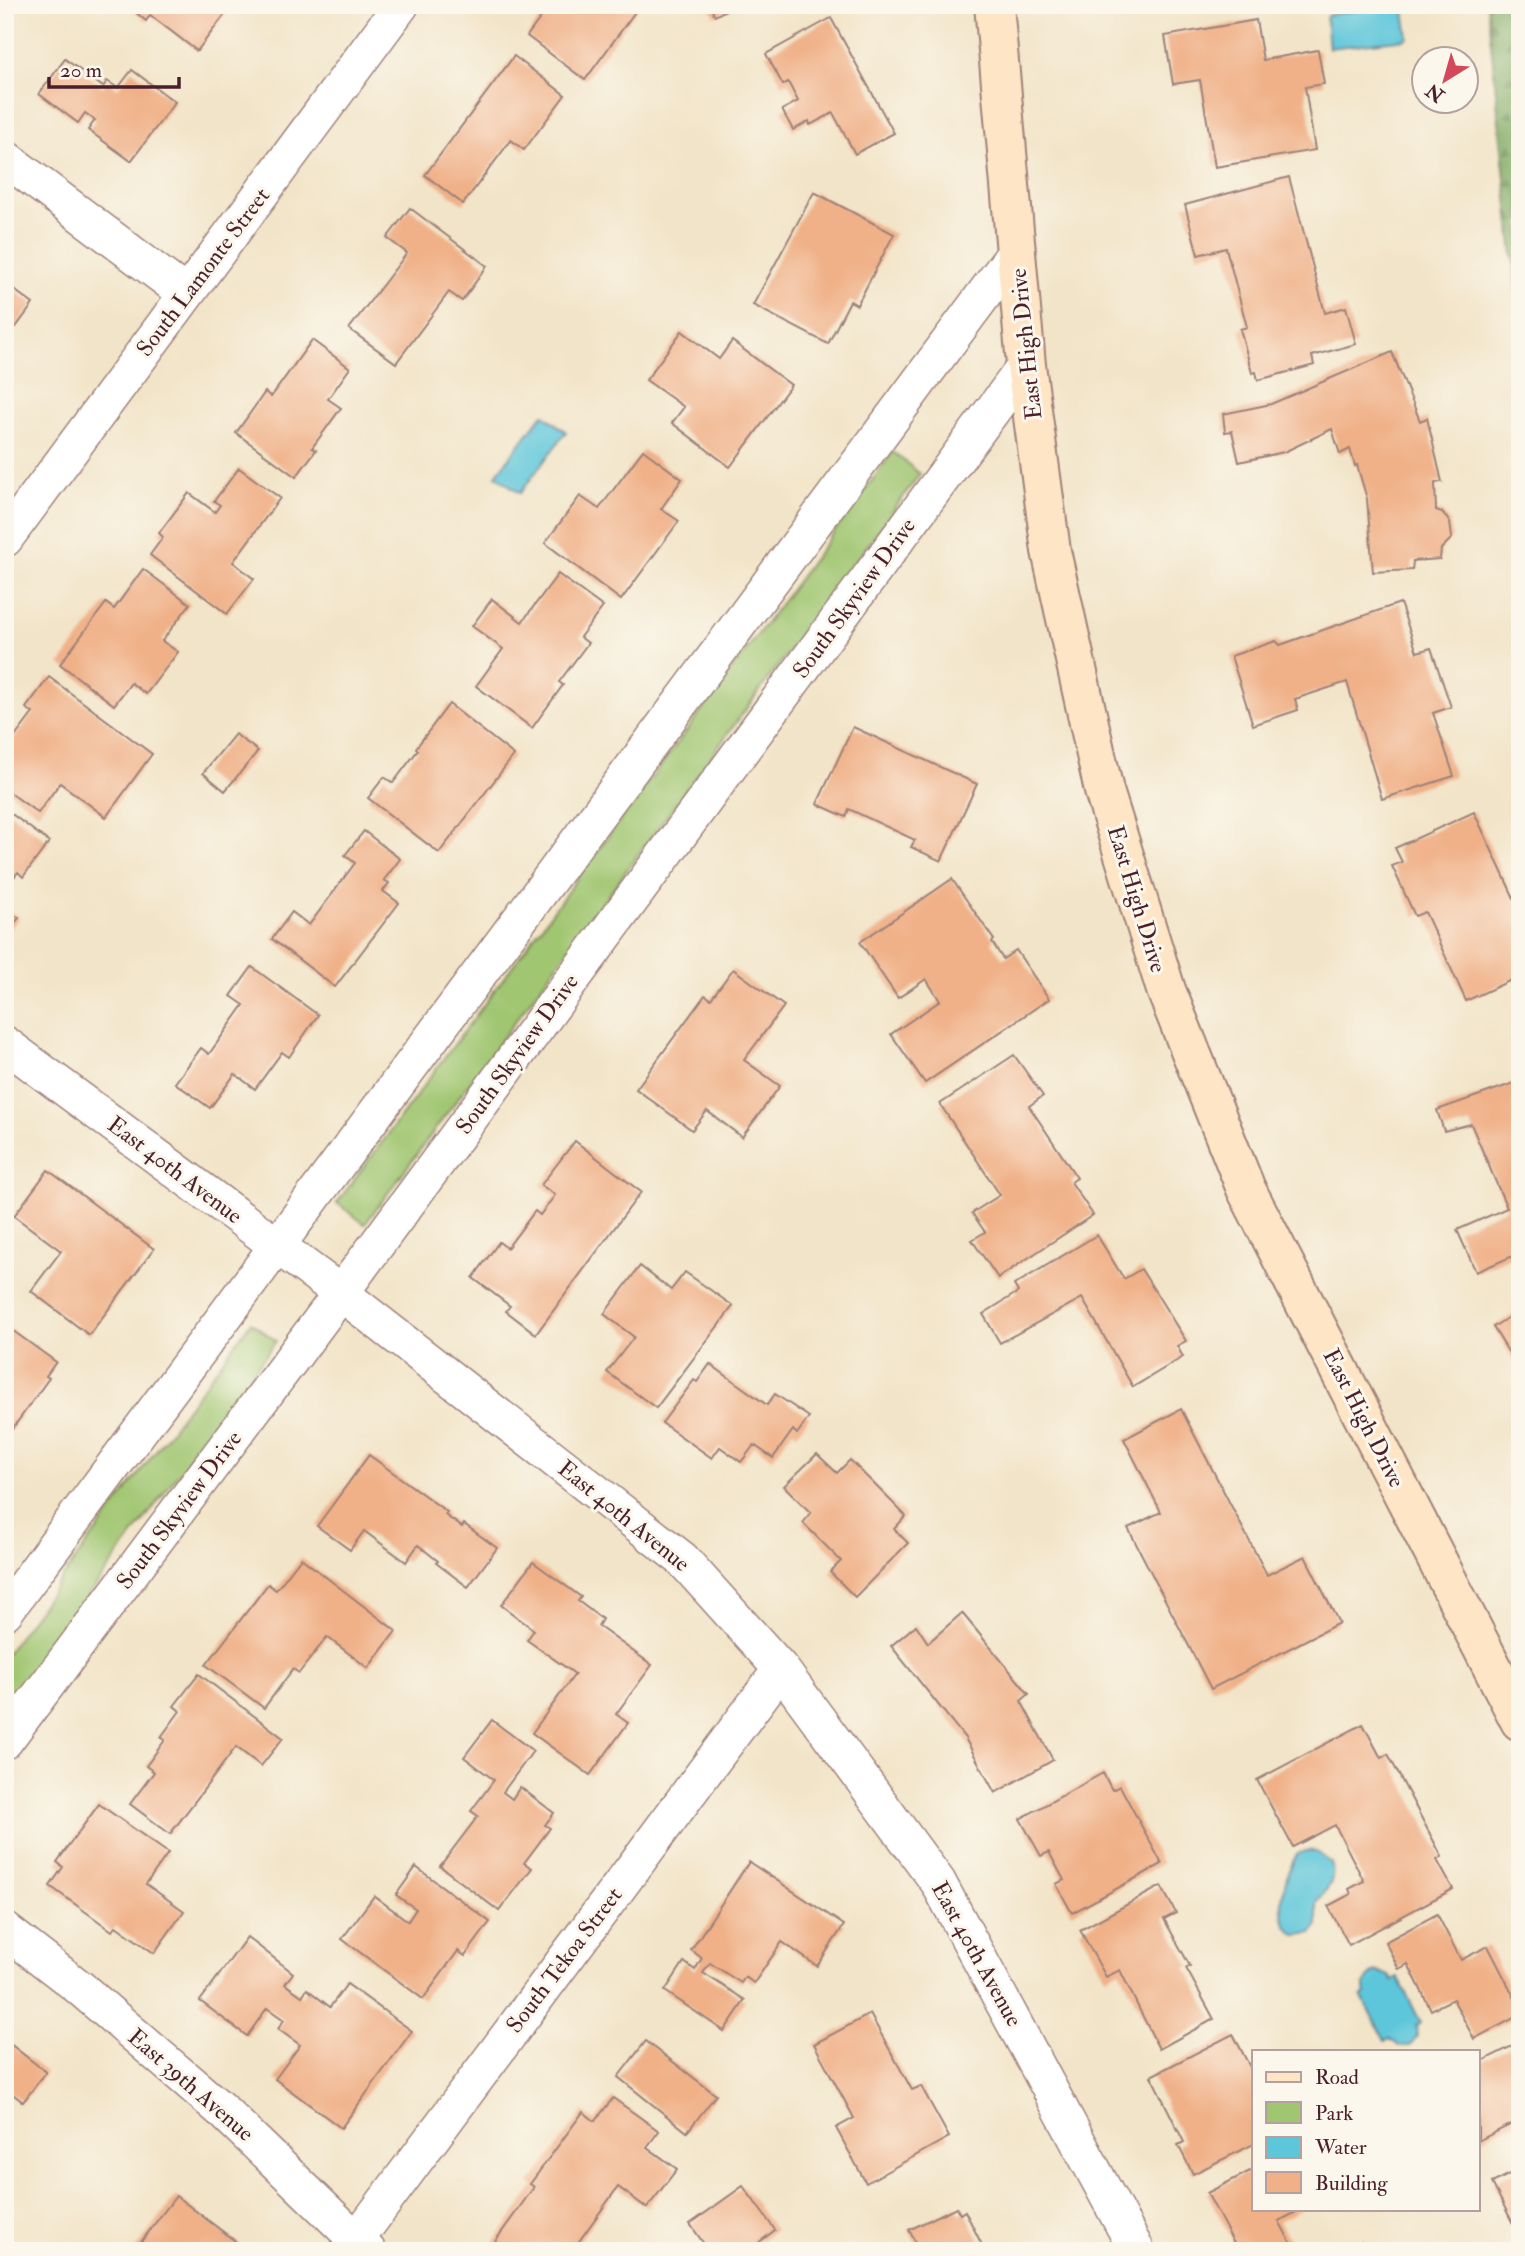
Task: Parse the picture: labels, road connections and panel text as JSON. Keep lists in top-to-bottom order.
{
  "streets": {
    "main road": ["East High Drive"],
    "street": [
      "South Lamonte Street",
      "South Skyview Drive",
      "East 40th Avenue",
      "South Tekoa Street",
      "East 39th Avenue"
    ]
  },
  "crossings": [
    ["East High Drive", "South Skyview Drive"],
    ["South Skyview Drive", "East 40th Avenue"],
    ["East 40th Avenue", "South Tekoa Street"],
    ["South Tekoa Street", "East 39th Avenue"]
  ],
  "legend": [
    "Road",
    "Park",
    "Water",
    "Building"
  ],
  "scale_bar": "20 m",
  "north": "bottom left"
}
